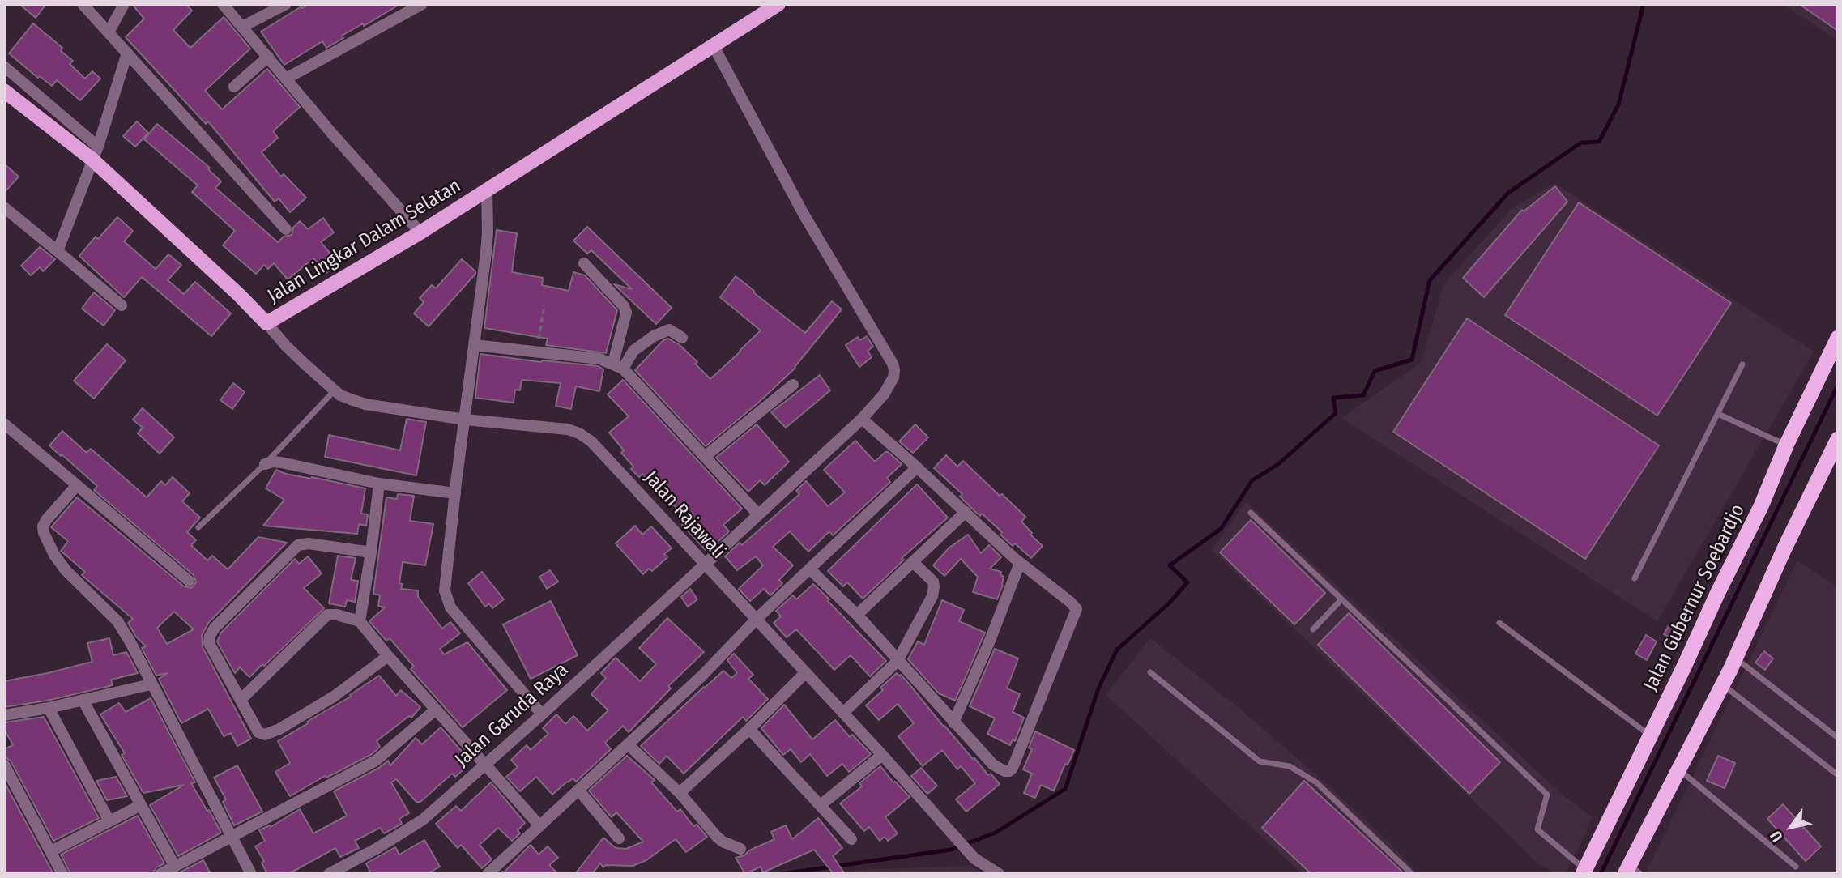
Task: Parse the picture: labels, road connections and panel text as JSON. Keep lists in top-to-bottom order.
{
  "streets": {
    "highway": ["Jalan Gubernur Soebardjo"],
    "main road": ["Jalan Lingkar Dalam Selatan"],
    "street": ["Jalan Rajawali", "Jalan Garuda Raya"]
  },
  "crossings": [
    ["Jalan Lingkar Dalam Selatan", "Jalan Rajawali"],
    ["Jalan Lingkar Dalam Selatan", "Jalan Garuda Raya"],
    ["Jalan Rajawali", "Jalan Garuda Raya"]
  ],
  "north": "bottom left"
}
